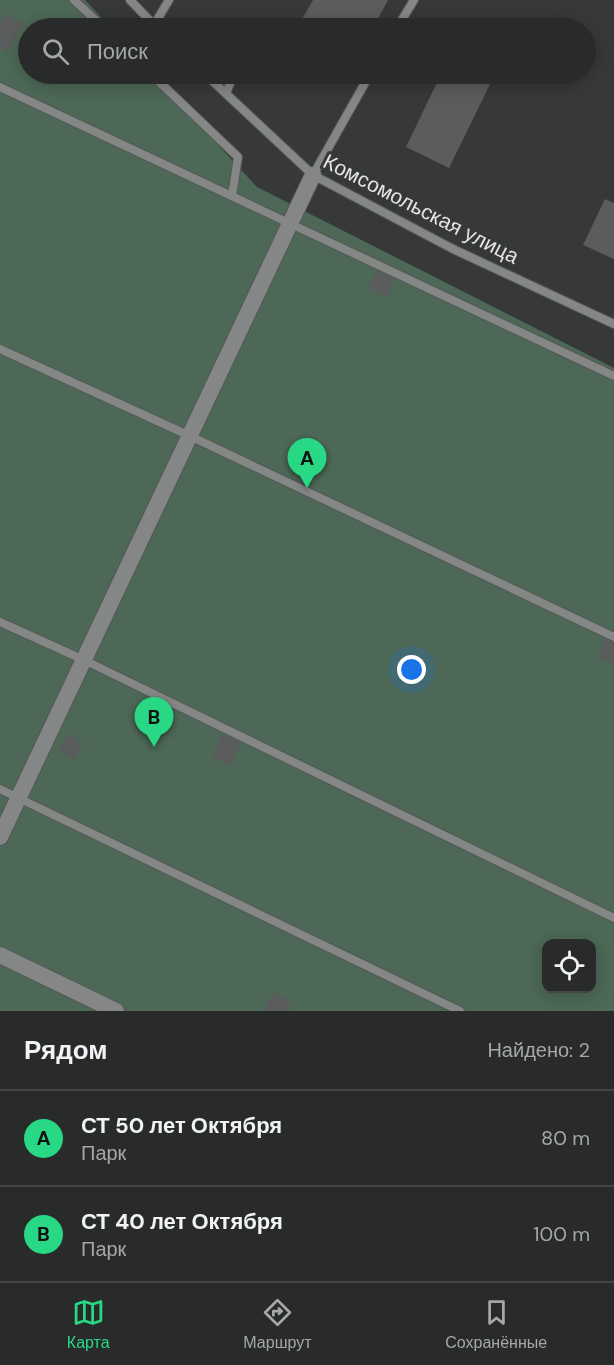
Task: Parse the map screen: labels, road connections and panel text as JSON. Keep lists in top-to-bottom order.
{
  "streets": {
    "lane": ["Комсомольская улица"]
  },
  "page": {
    "search": "Поиск",
    "pins": ["A", "B"],
    "heading": ["Рядом", "Найдено: 2"],
    "list": [
      {
        "mark": "A",
        "name": "СТ 50 лет Октября",
        "note": "Парк",
        "value": "80 m"
      },
      {
        "mark": "B",
        "name": "СТ 40 лет Октября",
        "note": "Парк",
        "value": "100 m"
      }
    ],
    "nav": ["Карта", "Маршрут", "Сохранённые"]
  }
}
